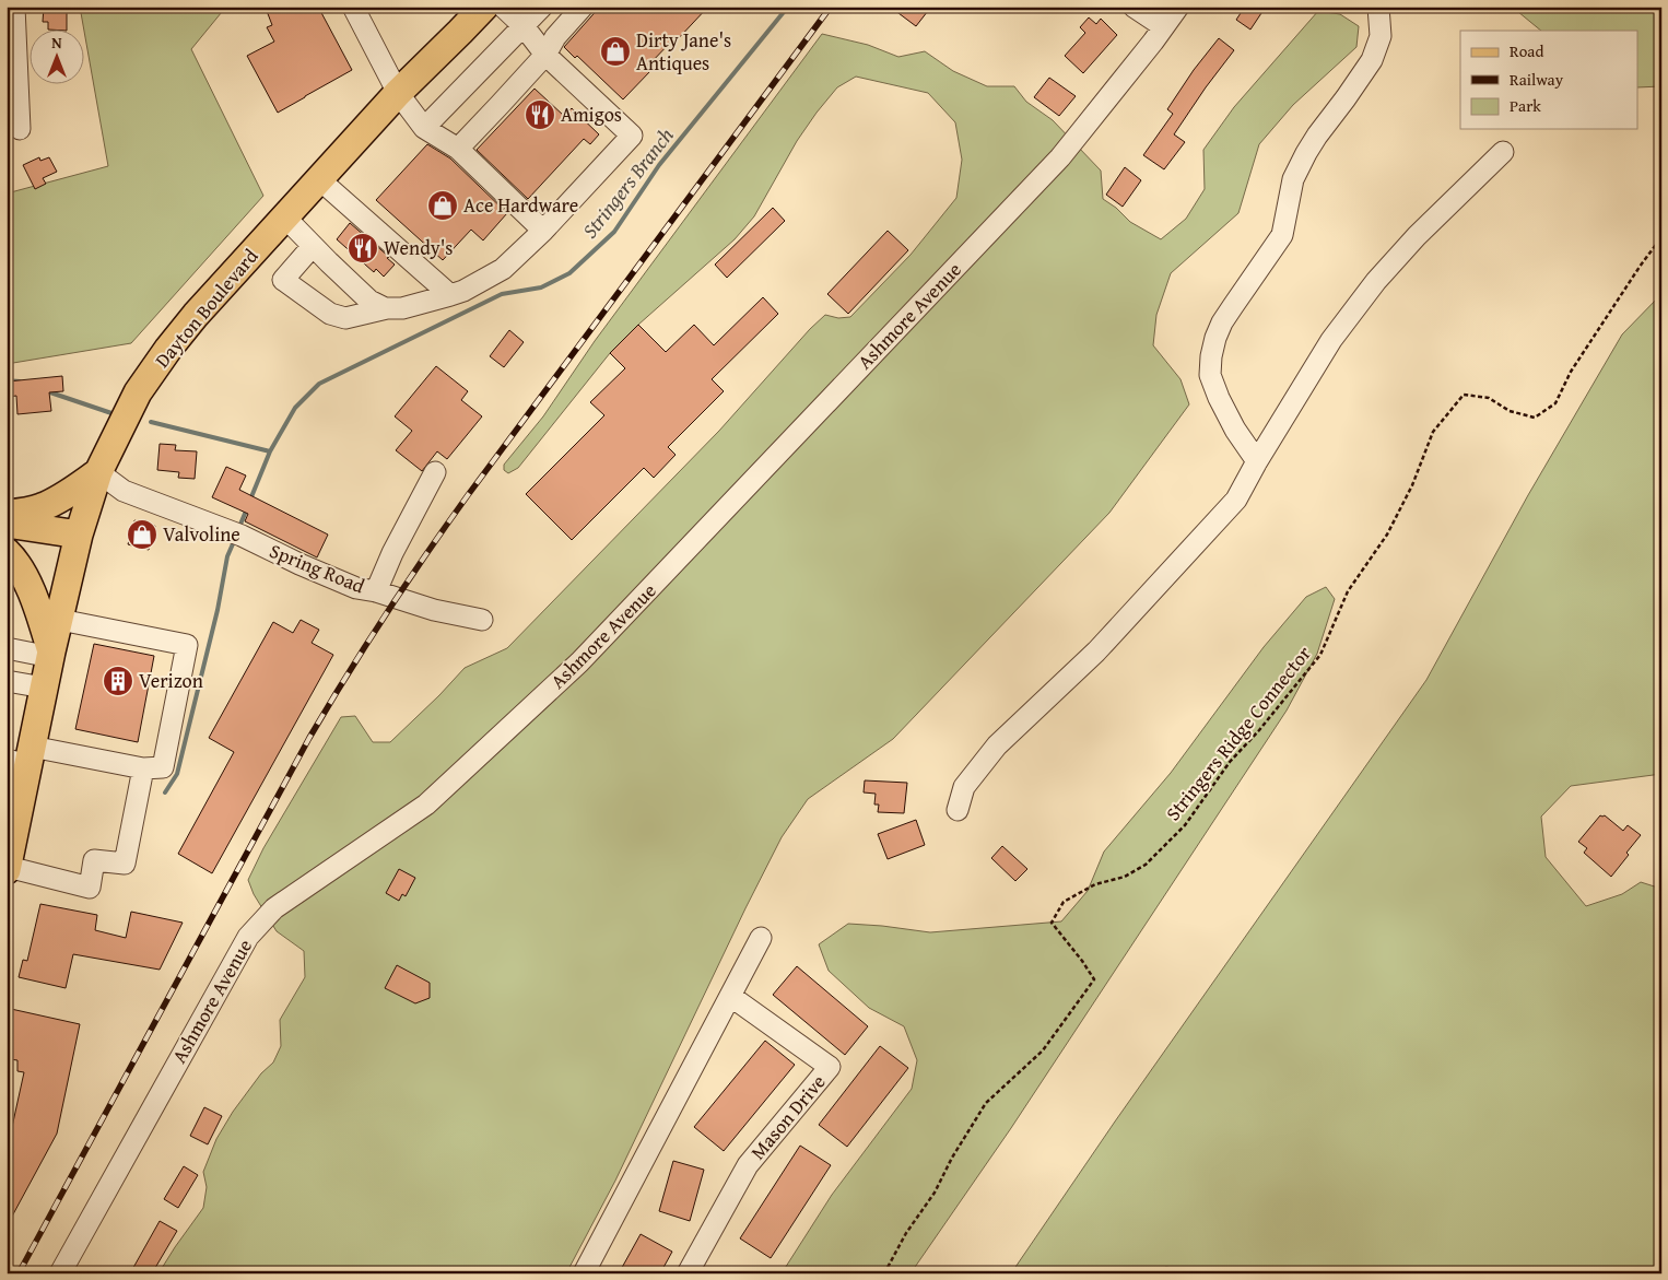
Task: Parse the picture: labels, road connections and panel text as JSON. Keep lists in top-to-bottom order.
{
  "streets": {
    "main road": ["Dayton Boulevard"],
    "street": ["Ashmore Avenue", "Spring Road", "Mason Drive"],
    "path": ["Stringers Ridge Connector"]
  },
  "crossings": [
    ["Dayton Boulevard", "Spring Road"]
  ],
  "water": ["Stringers Branch"],
  "places": {
    "shop": ["Dirty Jane's Antiques", "Ace Hardware", "Valvoline"],
    "restaurant": ["Amigos", "Wendy's"],
    "building": ["Verizon"]
  },
  "legend": ["Road", "Railway", "Park"],
  "north": "top"
}
